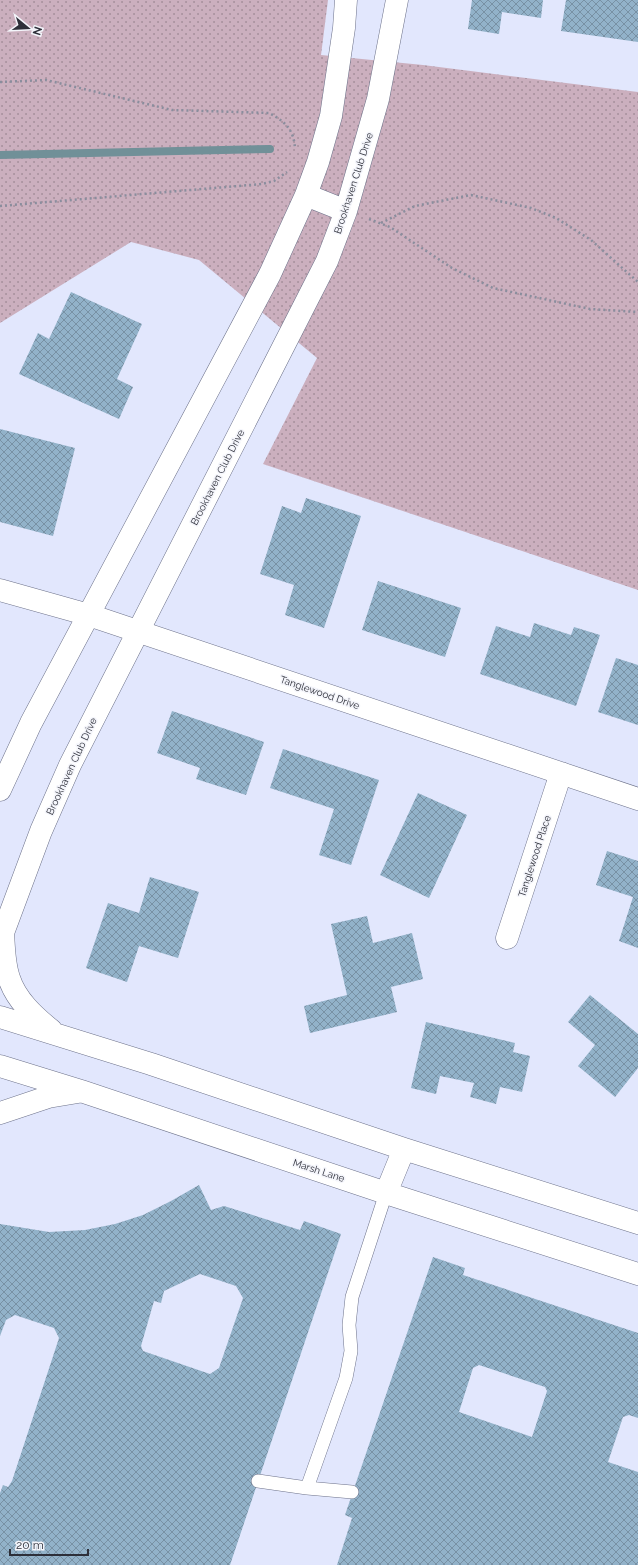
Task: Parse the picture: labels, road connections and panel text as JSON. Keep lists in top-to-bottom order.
{
  "streets": {
    "main road": [
      "Brookhaven Club Drive",
      "Tanglewood Drive",
      "Tanglewood Place",
      "Marsh Lane"
    ]
  },
  "crossings": [
    ["Brookhaven Club Drive", "Tanglewood Drive"],
    ["Tanglewood Drive", "Tanglewood Place"]
  ],
  "scale_bar": "20 m",
  "north": "right"
}
